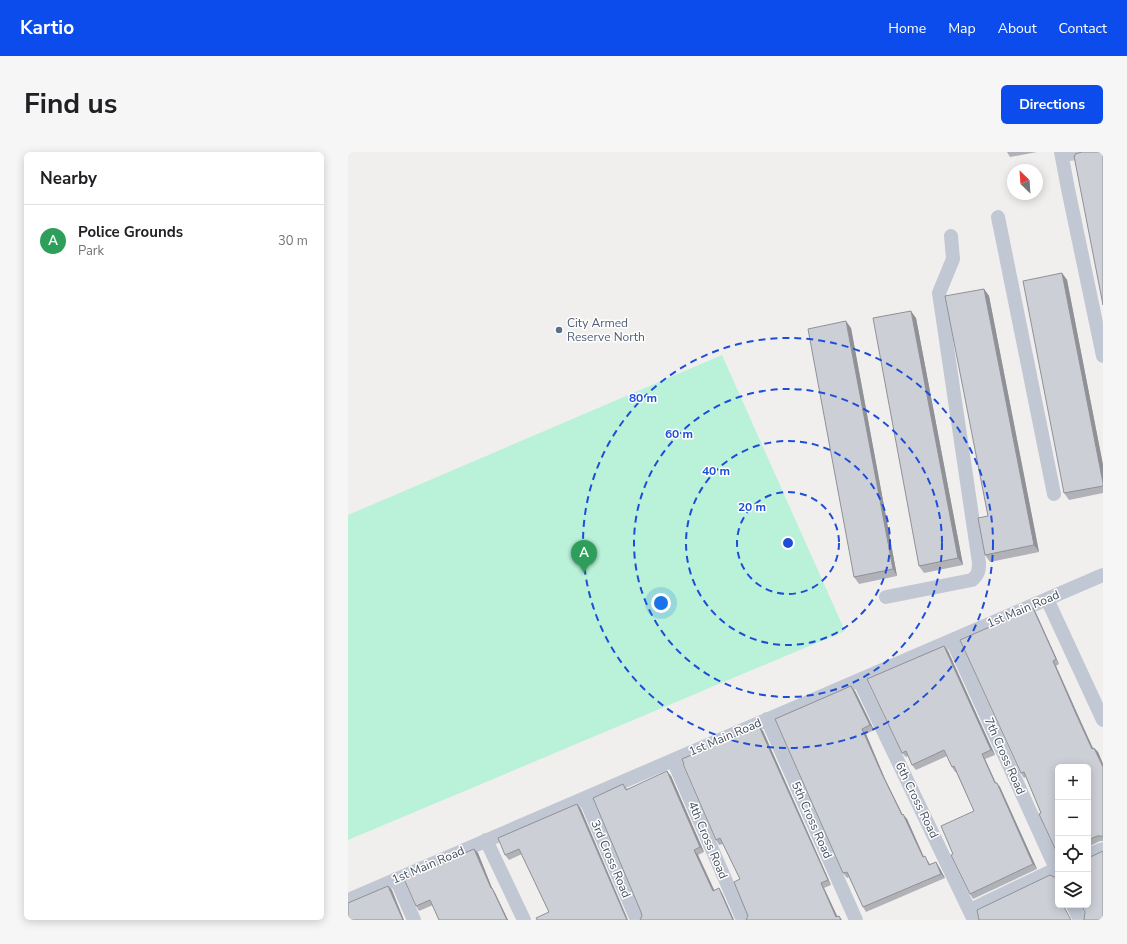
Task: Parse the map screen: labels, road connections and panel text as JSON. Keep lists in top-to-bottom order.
{
  "streets": {
    "street": [
      "1st Main Road",
      "7th Cross Road",
      "6th Cross Road",
      "5th Cross Road",
      "4th Cross Road",
      "3rd Cross Road"
    ]
  },
  "crossings": [
    ["1st Main Road", "7th Cross Road"],
    ["1st Main Road", "6th Cross Road"],
    ["1st Main Road", "5th Cross Road"],
    ["1st Main Road", "4th Cross Road"],
    ["1st Main Road", "3rd Cross Road"]
  ],
  "places": ["City Armed Reserve North"],
  "north": "top left",
  "page": {
    "header": "Kartio",
    "nav": [
      "Home",
      "Map",
      "About",
      "Contact"
    ],
    "title": "Find us",
    "buttons": "Directions",
    "heading": "Nearby",
    "list": [
      {
        "mark": "A",
        "name": "Police Grounds",
        "note": "Park",
        "value": "30 m"
      }
    ],
    "pins": "A",
    "map_buttons": ["+", "−"]
  },
  "rings": [
    "80 m",
    "60 m",
    "40 m",
    "20 m"
  ]
}
